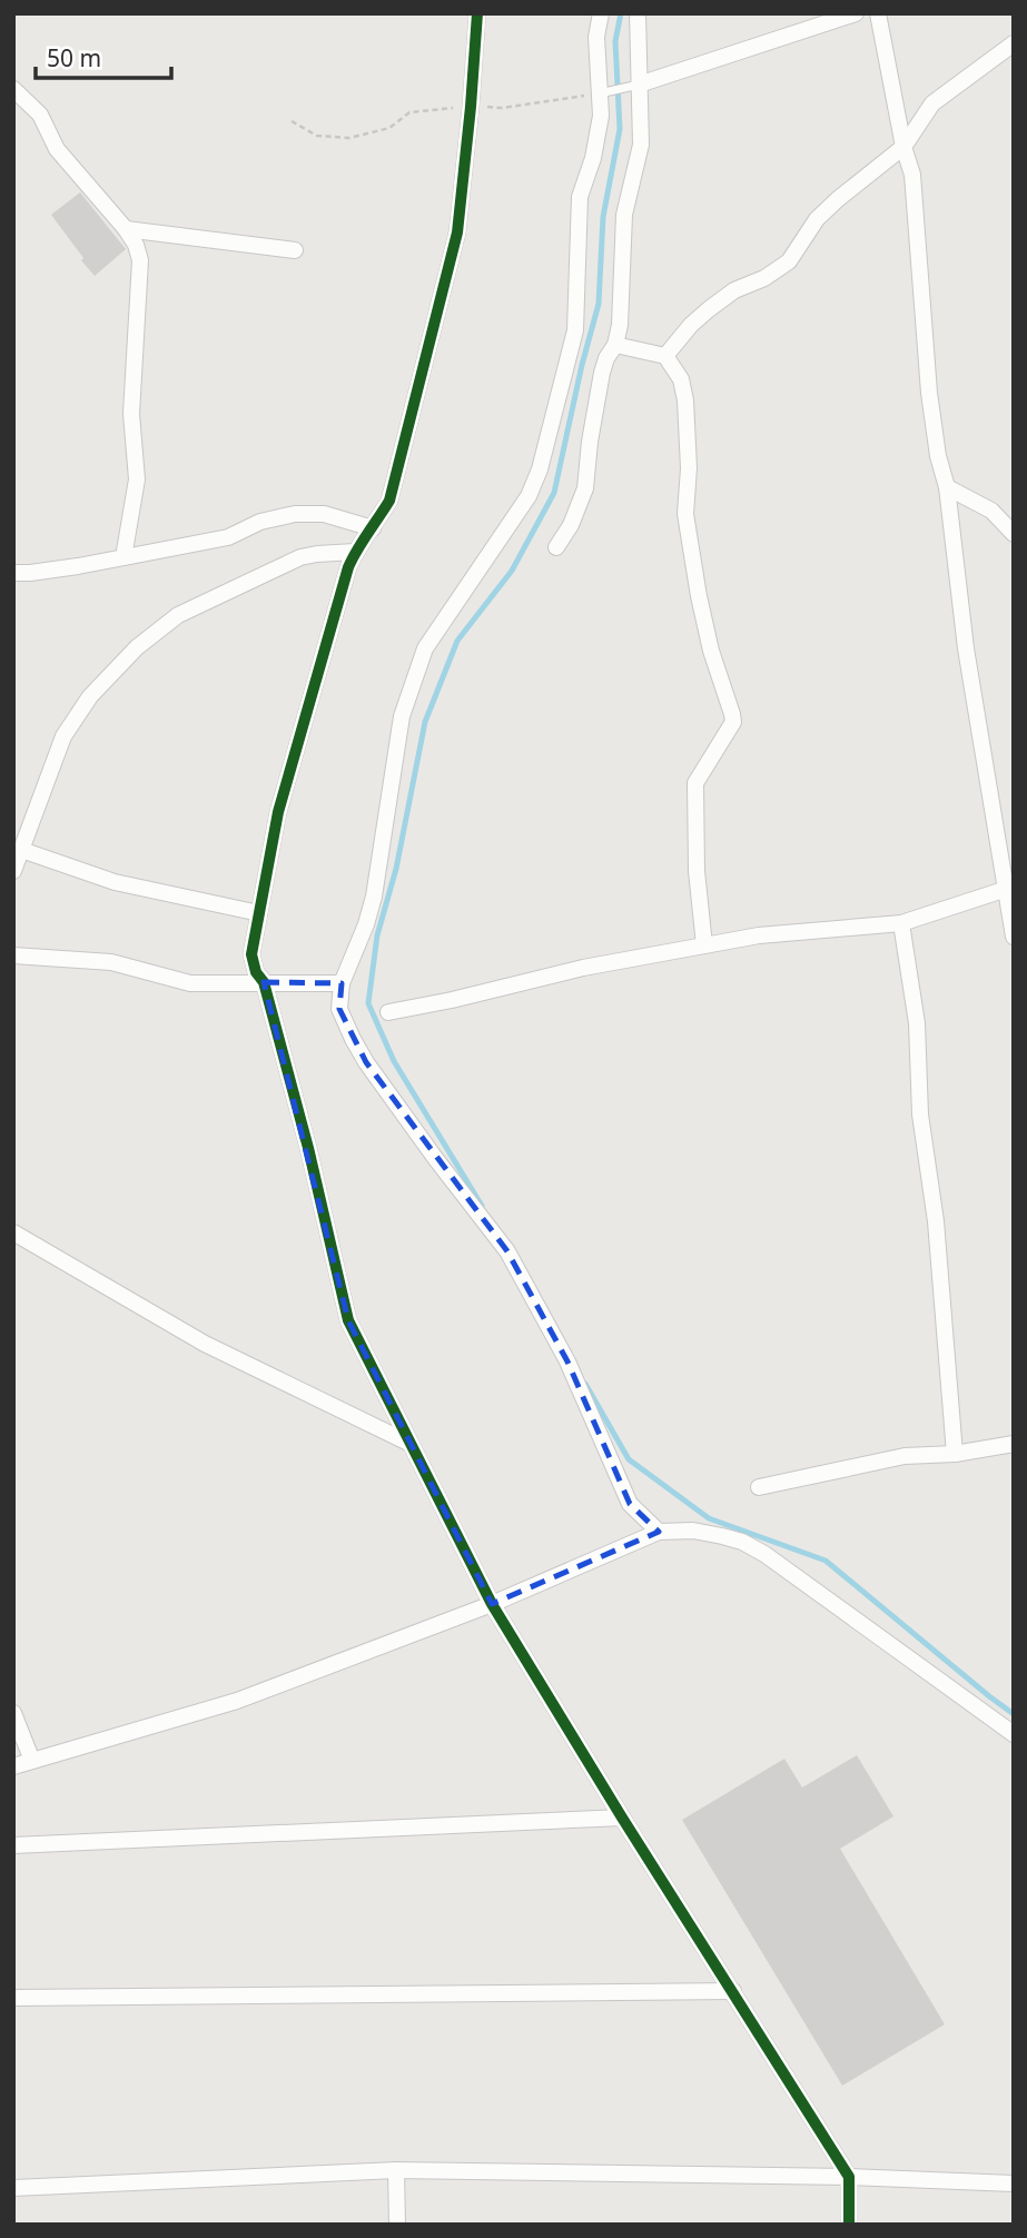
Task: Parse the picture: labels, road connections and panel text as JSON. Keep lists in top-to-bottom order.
{
  "scale_bar": "50 m"
}
